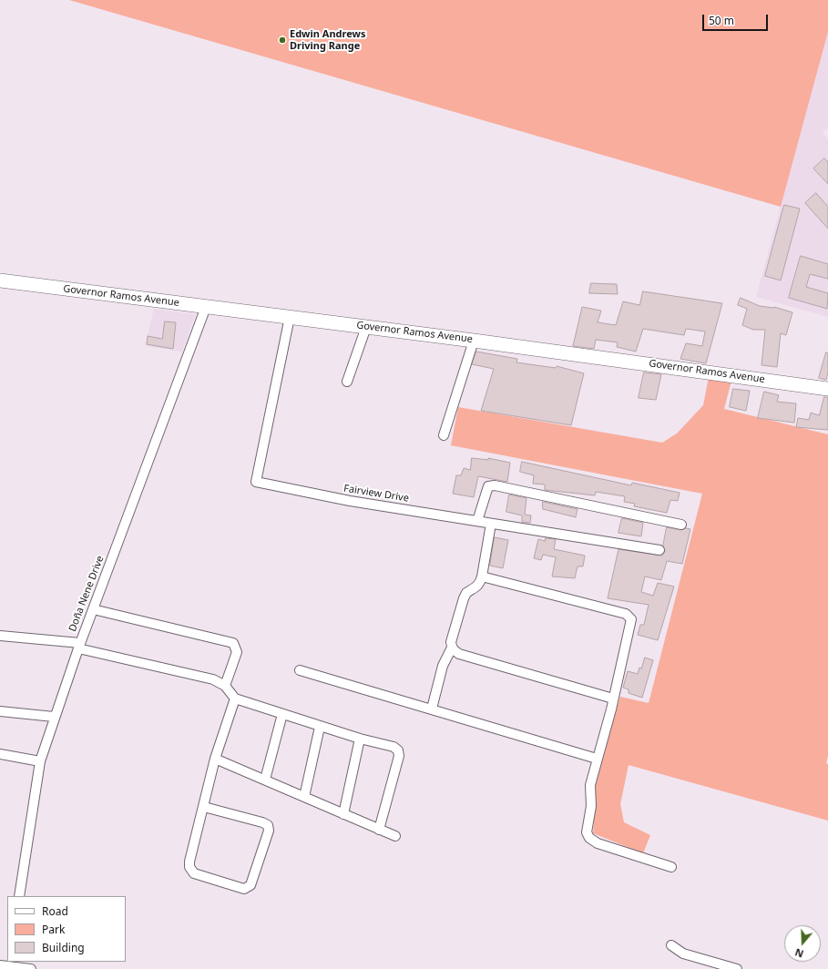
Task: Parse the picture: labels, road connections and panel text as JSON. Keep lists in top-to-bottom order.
{
  "streets": {
    "main road": ["Governor Ramos Avenue"],
    "street": ["Fairview Drive", "Doña Nene Drive"]
  },
  "crossings": [
    ["Governor Ramos Avenue", "Fairview Drive"],
    ["Governor Ramos Avenue", "Doña Nene Drive"]
  ],
  "places": ["Edwin Andrews Driving Range"],
  "legend": ["Road", "Park", "Building"],
  "scale_bar": "50 m",
  "north": "bottom"
}
